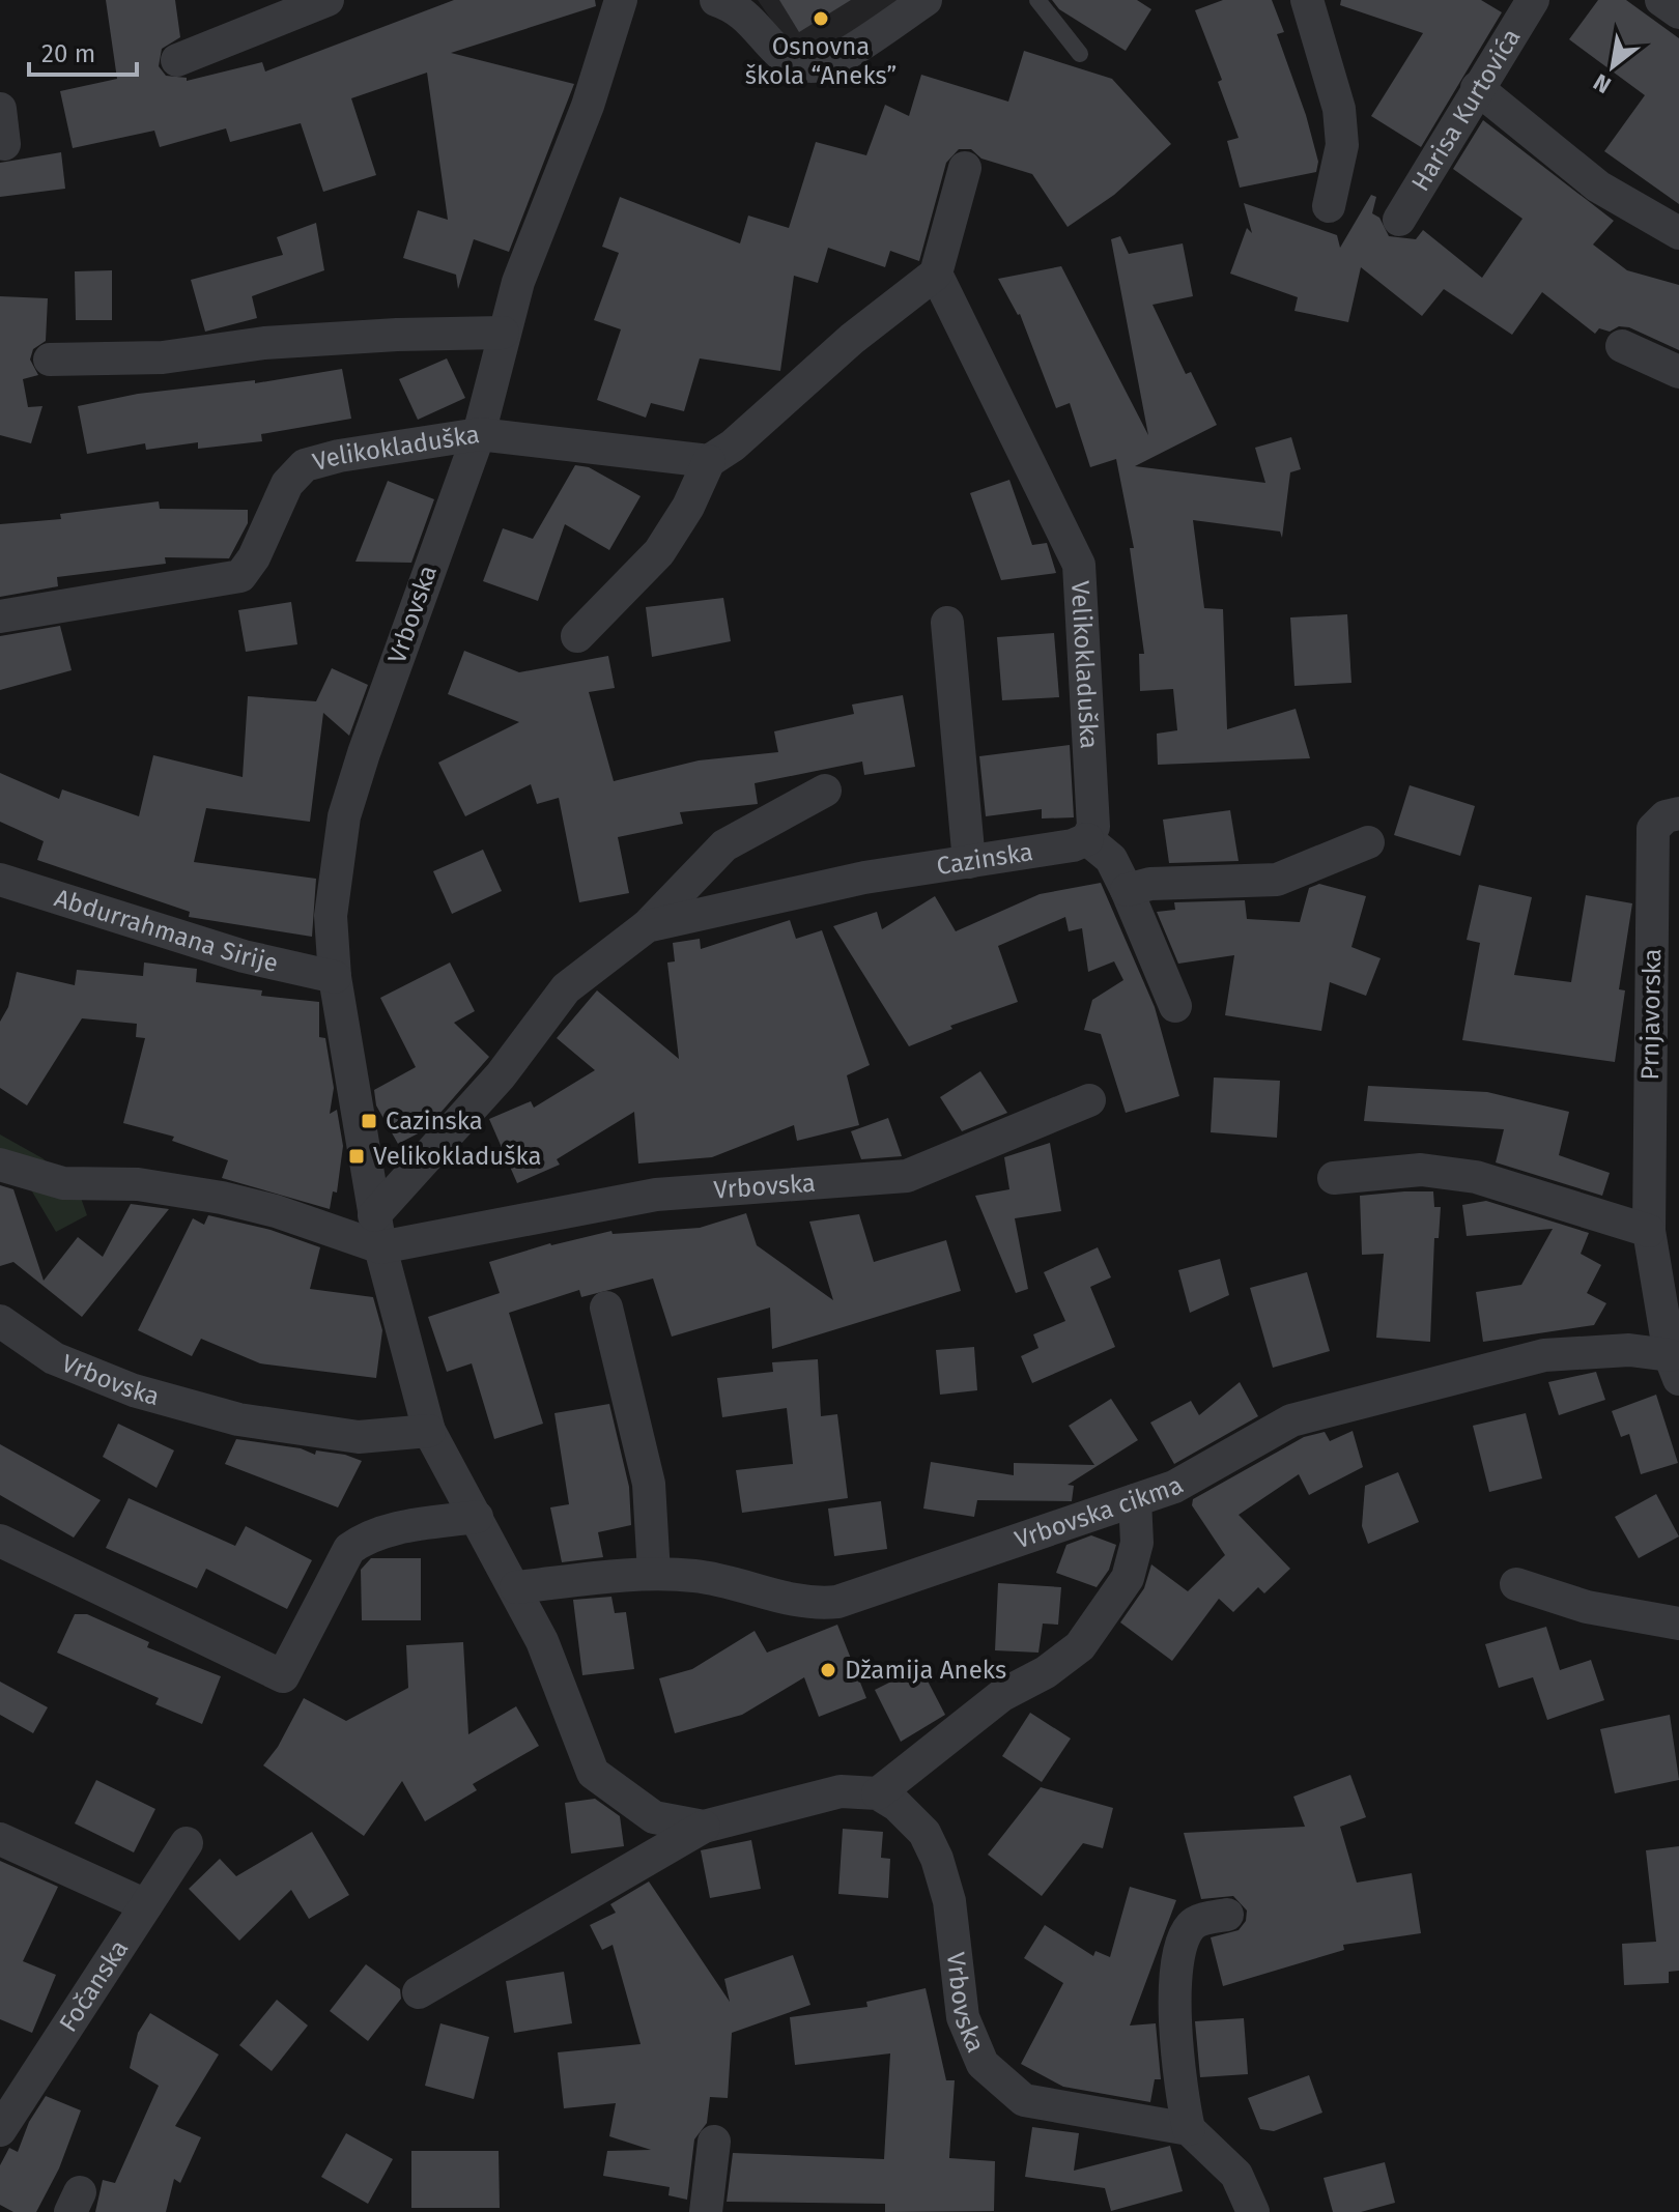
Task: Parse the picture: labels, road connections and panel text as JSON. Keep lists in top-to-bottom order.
{
  "streets": {
    "street": [
      "Harisa Kurtovića",
      "Velikokladuška",
      "Vrbovska",
      "Cazinska",
      "Abdurrahmana Sirije",
      "Prnjavorska",
      "Vrbovska cikma",
      "Fočanska"
    ]
  },
  "crossings": [
    ["Velikokladuška", "Vrbovska"],
    ["Velikokladuška", "Cazinska"],
    ["Vrbovska", "Cazinska"],
    ["Vrbovska", "Abdurrahmana Sirije"],
    ["Vrbovska", "Vrbovska cikma"],
    ["Prnjavorska", "Vrbovska cikma"]
  ],
  "places": {
    "other": ["Osnovna škola “Aneks”", "Džamija Aneks"],
    "transit": ["Cazinska", "Velikokladuška"]
  },
  "scale_bar": "20 m",
  "north": "bottom left"
}
